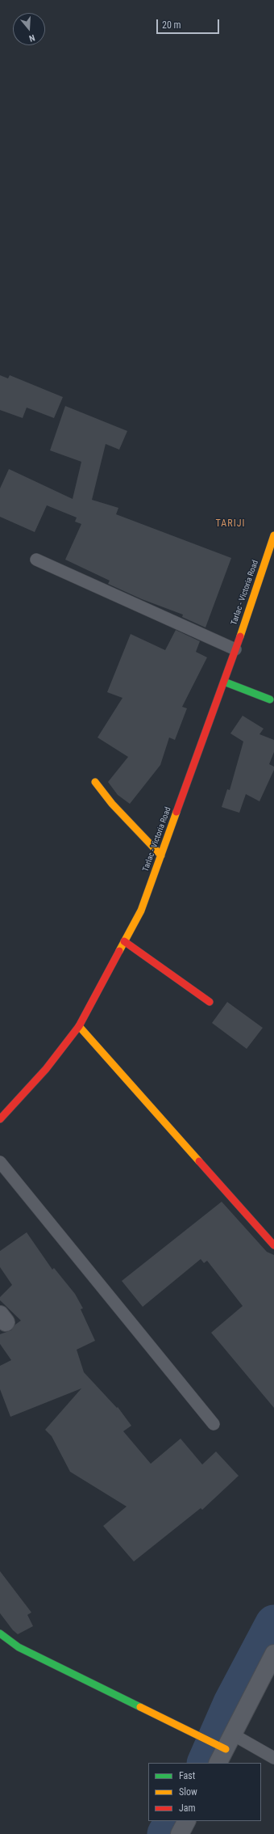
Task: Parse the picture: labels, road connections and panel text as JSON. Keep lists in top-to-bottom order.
{
  "streets": {
    "street": ["Tarlac - Victoria Road"]
  },
  "districts": ["TARIJI"],
  "legend": ["Fast", "Slow", "Jam"],
  "scale_bar": "20 m",
  "north": "bottom"
}
